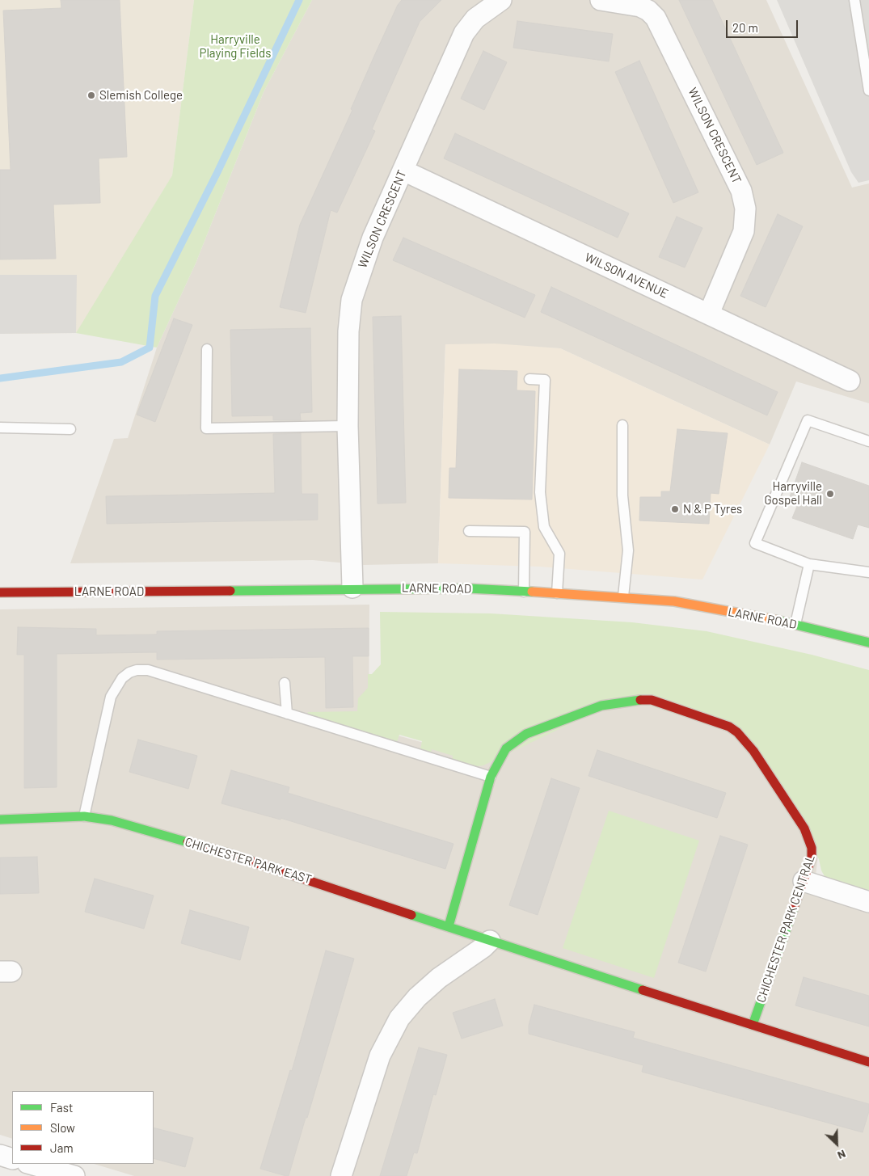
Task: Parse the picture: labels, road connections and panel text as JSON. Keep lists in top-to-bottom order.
{
  "streets": {
    "street": [
      "WILSON CRESCENT",
      "WILSON AVENUE",
      "LARNE ROAD",
      "CHICHESTER PARK EAST",
      "CHICHESTER PARK CENTRAL"
    ]
  },
  "crossings": [
    ["WILSON CRESCENT", "WILSON AVENUE"],
    ["WILSON CRESCENT", "LARNE ROAD"],
    ["CHICHESTER PARK EAST", "CHICHESTER PARK CENTRAL"]
  ],
  "parks": ["Harryville Playing Fields"],
  "places": ["Slemish College", "Harryville Gospel Hall", "N & P Tyres"],
  "legend": ["Fast", "Slow", "Jam"],
  "scale_bar": "20 m",
  "north": "bottom right"
}
